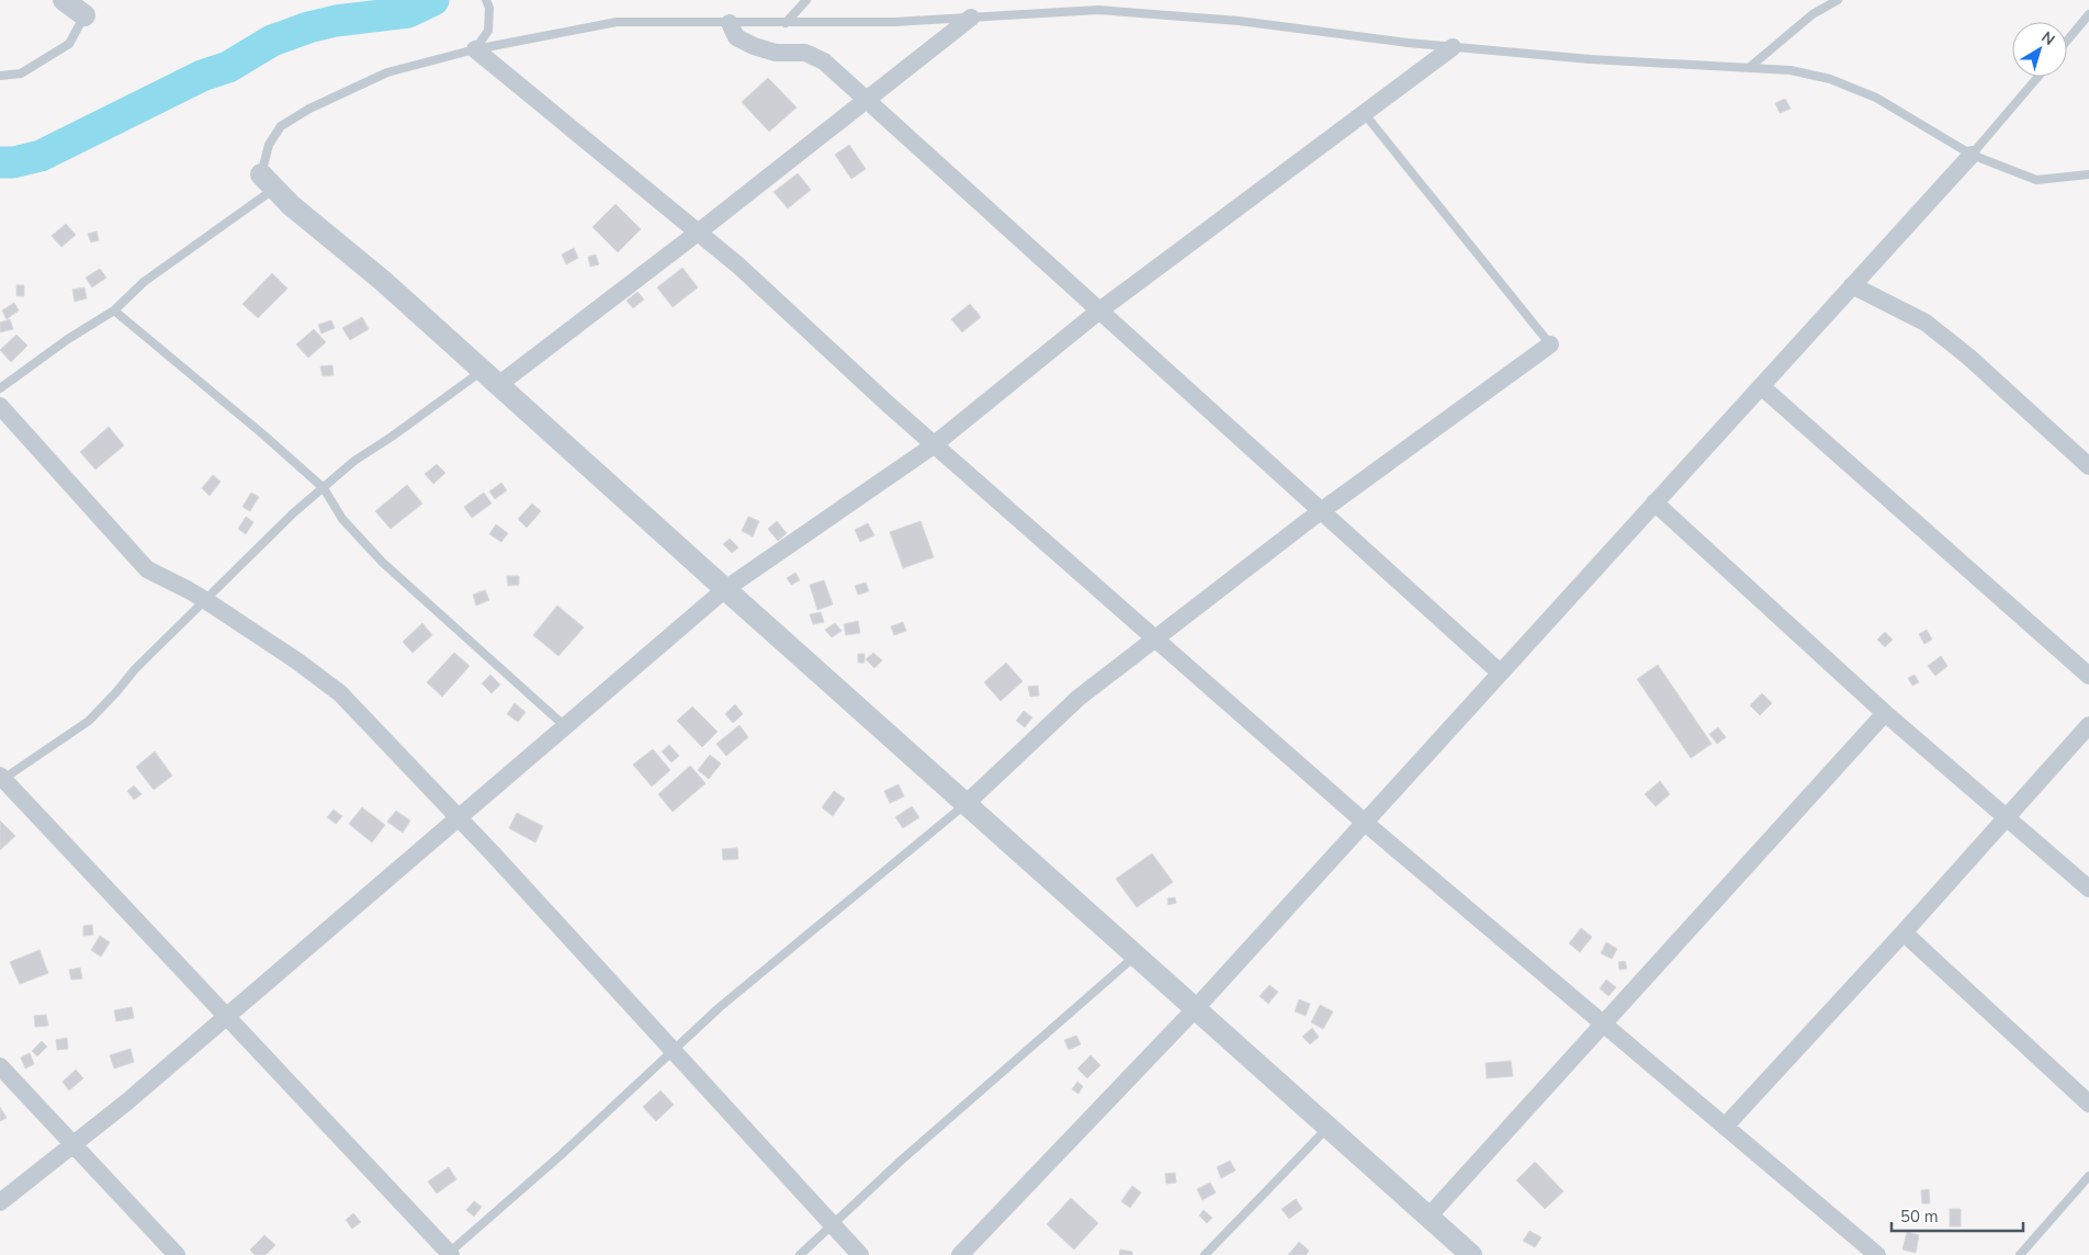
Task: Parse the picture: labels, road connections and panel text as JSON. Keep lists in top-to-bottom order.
{
  "scale_bar": "50 m",
  "north": "top right"
}
